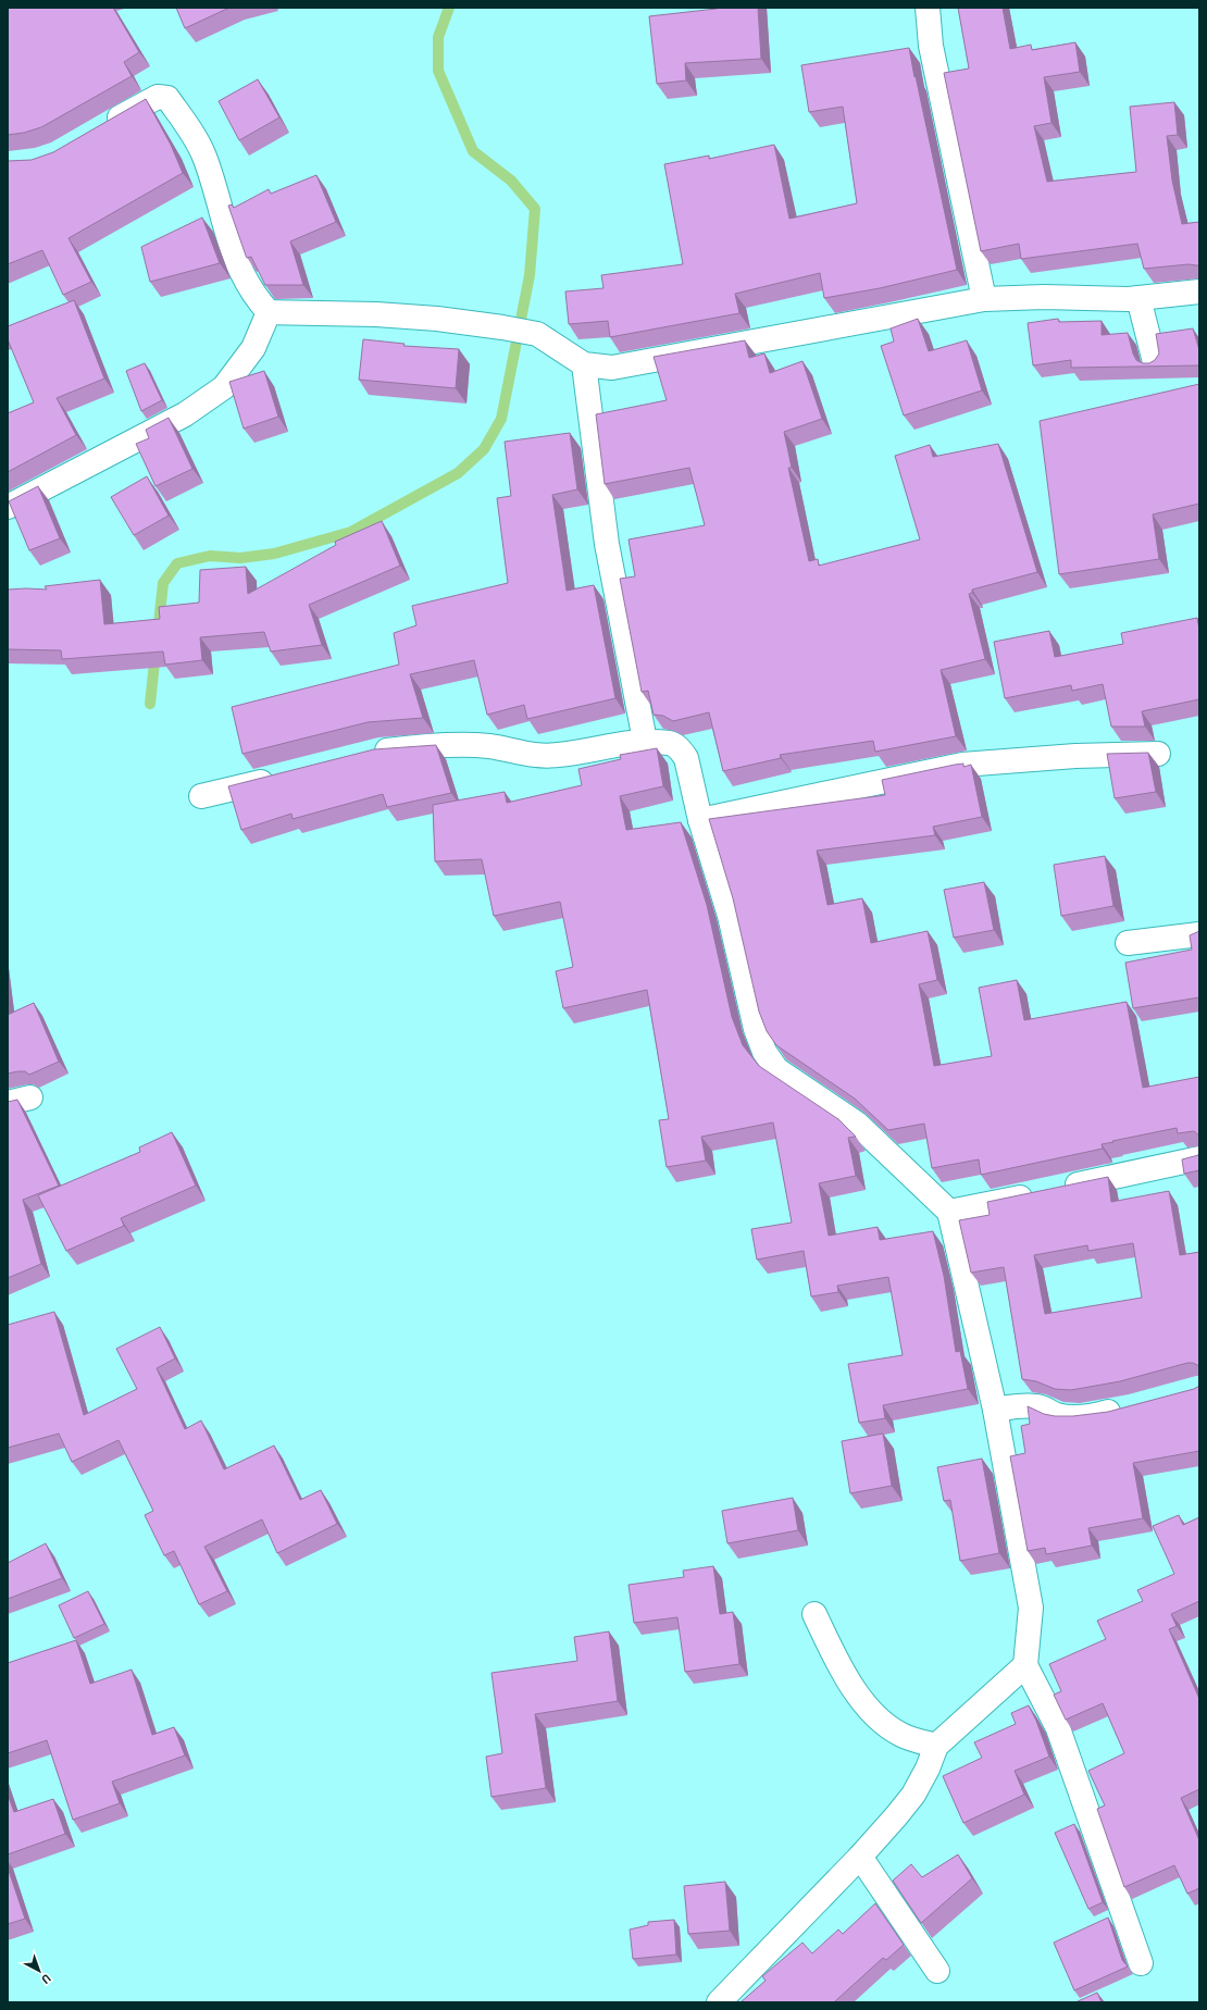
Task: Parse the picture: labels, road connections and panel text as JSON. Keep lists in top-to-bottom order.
{
  "north": "bottom right"
}
